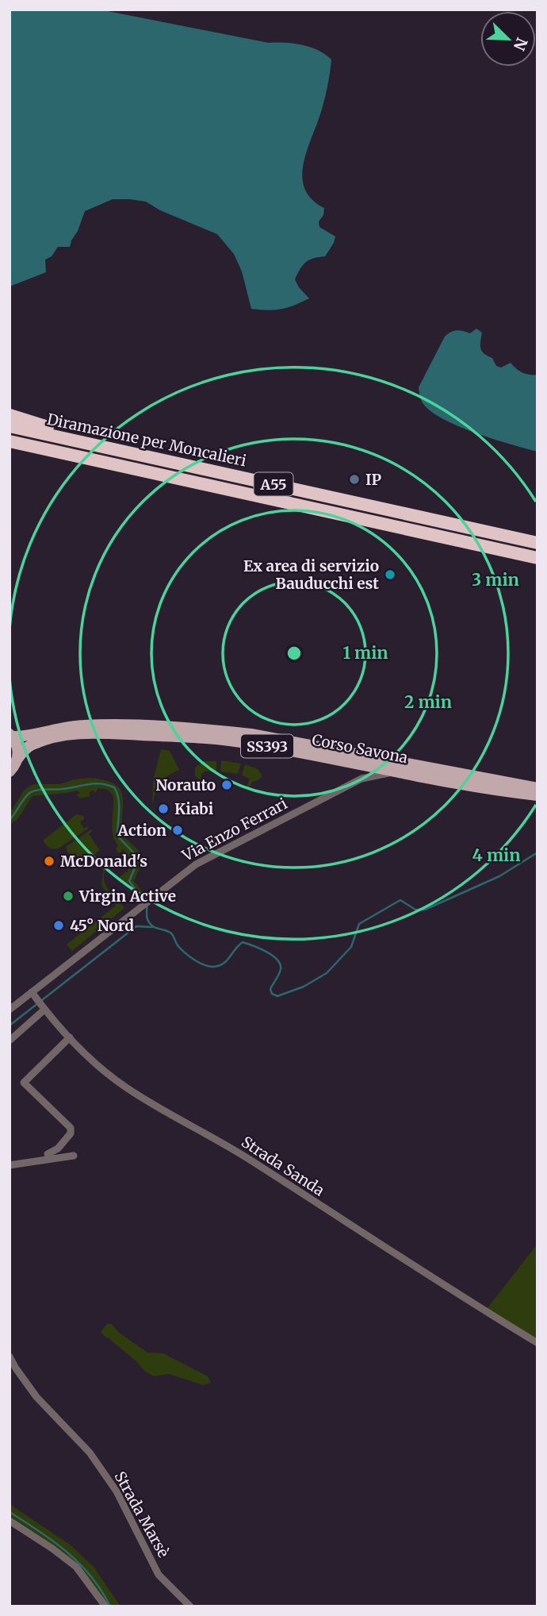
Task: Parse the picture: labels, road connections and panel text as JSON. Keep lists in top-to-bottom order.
{
  "streets": {
    "highway": ["Diramazione per Moncalieri", "A55"],
    "main road": ["SS393", "Corso Savona"],
    "street": ["Via Enzo Ferrari", "Strada Sanda", "Strada Marsè"]
  },
  "crossings": [
    ["Corso Savona", "Via Enzo Ferrari"],
    ["Via Enzo Ferrari", "Strada Sanda"]
  ],
  "places": [
    "IP",
    "Ex area di servizio Bauducchi est",
    "Norauto",
    "Kiabi",
    "Action",
    "McDonald's",
    "Virgin Active",
    "45° Nord"
  ],
  "north": "bottom right",
  "rings": [
    "3 min",
    "1 min",
    "2 min",
    "4 min"
  ]
}
